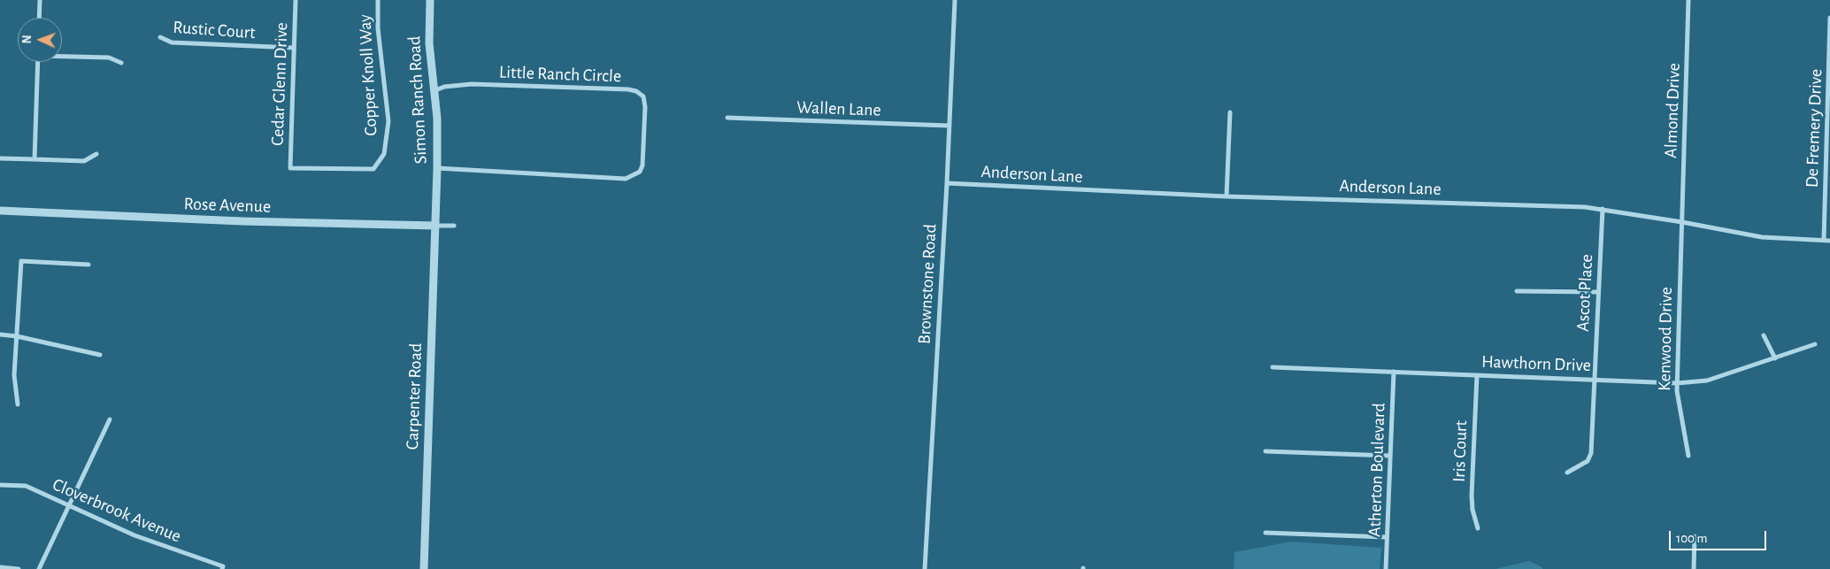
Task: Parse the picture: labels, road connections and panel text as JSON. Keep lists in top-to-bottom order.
{
  "streets": {
    "street": [
      "Rustic Court",
      "Little Ranch Circle",
      "Copper Knoll Way",
      "Cedar Glenn Drive",
      "Simon Ranch Road",
      "Wallen Lane",
      "Almond Drive",
      "De Fremery Drive",
      "Anderson Lane",
      "Rose Avenue",
      "Brownstone Road",
      "Ascot Place",
      "Kenwood Drive",
      "Hawthorn Drive",
      "Carpenter Road",
      "Iris Court",
      "Atherton Boulevard",
      "Cloverbrook Avenue"
    ]
  },
  "crossings": [
    ["Rustic Court", "Cedar Glenn Drive"],
    ["Little Ranch Circle", "Simon Ranch Road"],
    ["Copper Knoll Way", "Cedar Glenn Drive"],
    ["Simon Ranch Road", "Rose Avenue"],
    ["Simon Ranch Road", "Carpenter Road"],
    ["Wallen Lane", "Brownstone Road"],
    ["Almond Drive", "Anderson Lane"],
    ["Almond Drive", "Kenwood Drive"],
    ["De Fremery Drive", "Anderson Lane"],
    ["Anderson Lane", "Brownstone Road"],
    ["Anderson Lane", "Ascot Place"],
    ["Anderson Lane", "Kenwood Drive"],
    ["Rose Avenue", "Carpenter Road"],
    ["Ascot Place", "Hawthorn Drive"],
    ["Kenwood Drive", "Hawthorn Drive"],
    ["Hawthorn Drive", "Iris Court"],
    ["Hawthorn Drive", "Atherton Boulevard"]
  ],
  "scale_bar": "100 m",
  "north": "left"
}
